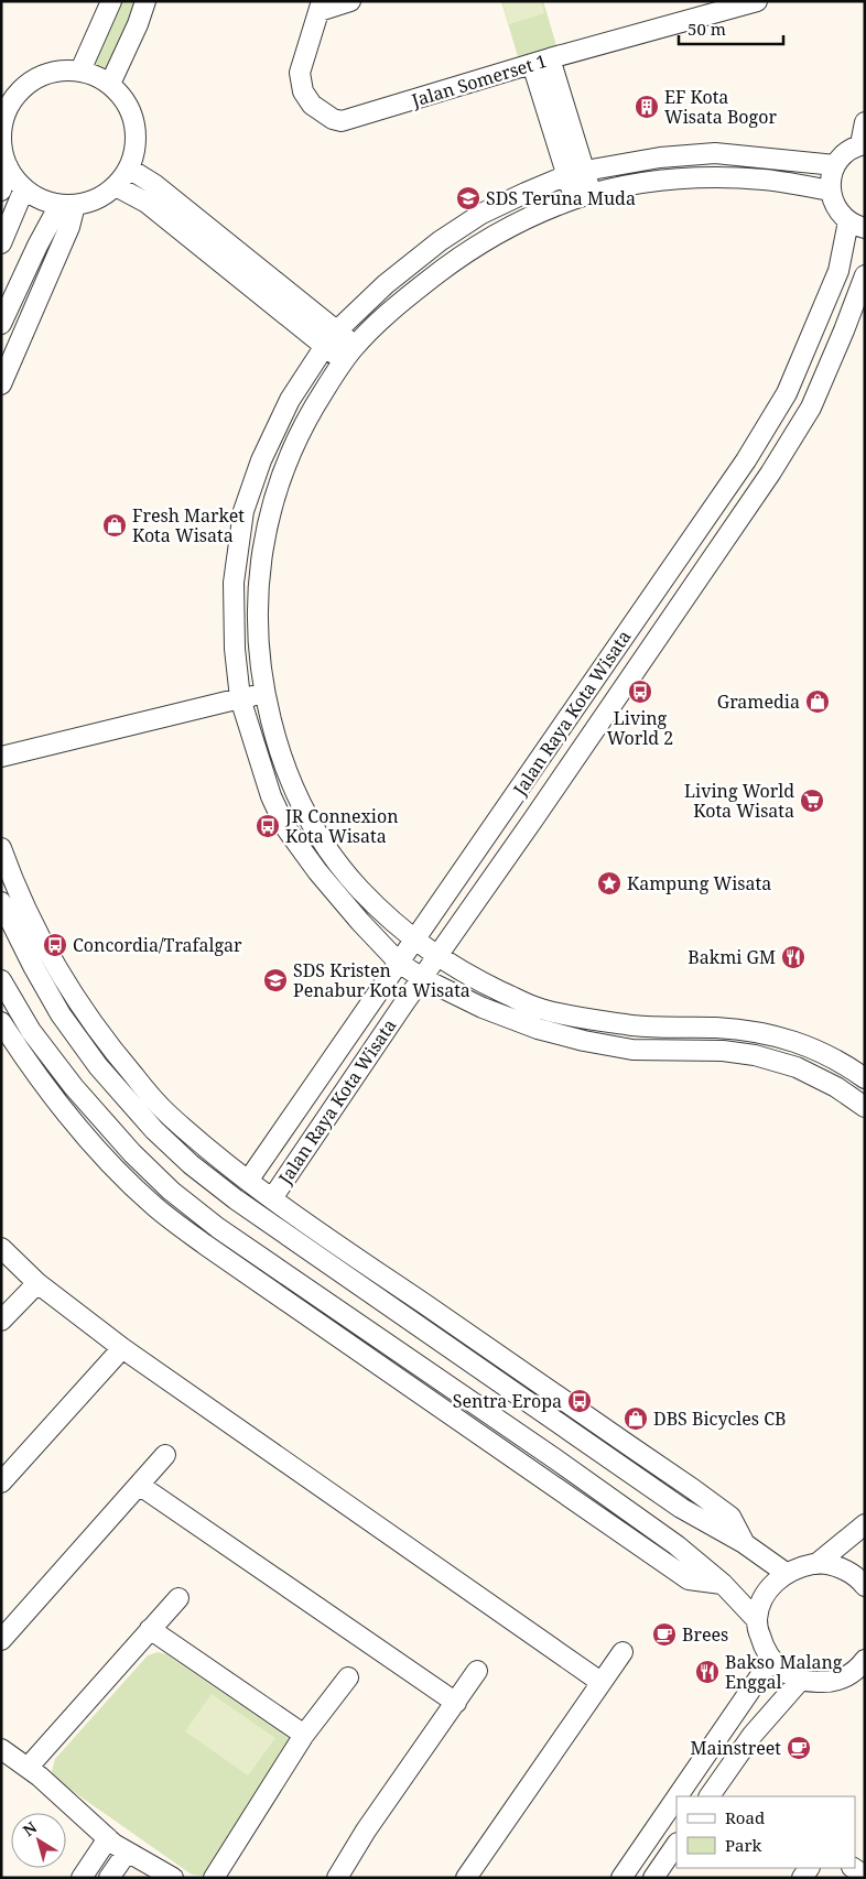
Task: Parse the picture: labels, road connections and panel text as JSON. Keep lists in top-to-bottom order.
{
  "streets": {
    "street": ["Jalan Somerset 1", "Jalan Raya Kota Wisata"]
  },
  "places": {
    "building": ["EF Kota Wisata Bogor"],
    "school or university": ["SDS Teruna Muda", "SDS Kristen Penabur Kota Wisata"],
    "shop": ["Fresh Market Kota Wisata", "Gramedia", "DBS Bicycles CB"],
    "bus stop": [
      "Living World 2",
      "JR Connexion Kota Wisata",
      "Concordia/Trafalgar",
      "Sentra Eropa"
    ],
    "supermarket": ["Living World Kota Wisata"],
    "place": ["Kampung Wisata"],
    "restaurant": ["Bakmi GM", "Bakso Malang Enggal"],
    "cafe": ["Brees", "Mainstreet"]
  },
  "legend": ["Road", "Park"],
  "scale_bar": "50 m",
  "north": "top left"
}
